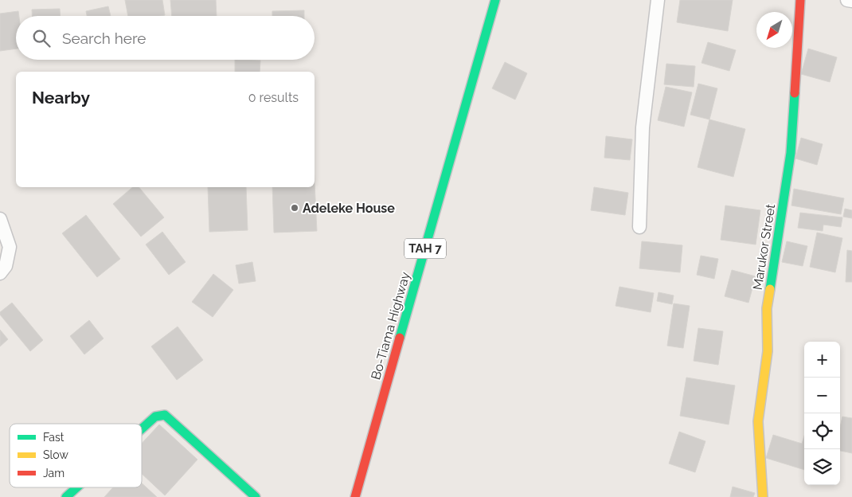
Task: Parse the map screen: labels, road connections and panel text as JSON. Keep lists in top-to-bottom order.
{
  "streets": {
    "main road": ["Marukor Street", "TAH 7", "Bo-Tiama Highway"]
  },
  "places": ["Adeleke House"],
  "legend": ["Fast", "Slow", "Jam"],
  "north": "bottom left",
  "page": {
    "search": "Search here",
    "heading": ["Nearby", "0 results"],
    "map_buttons": ["+", "−"]
  }
}
